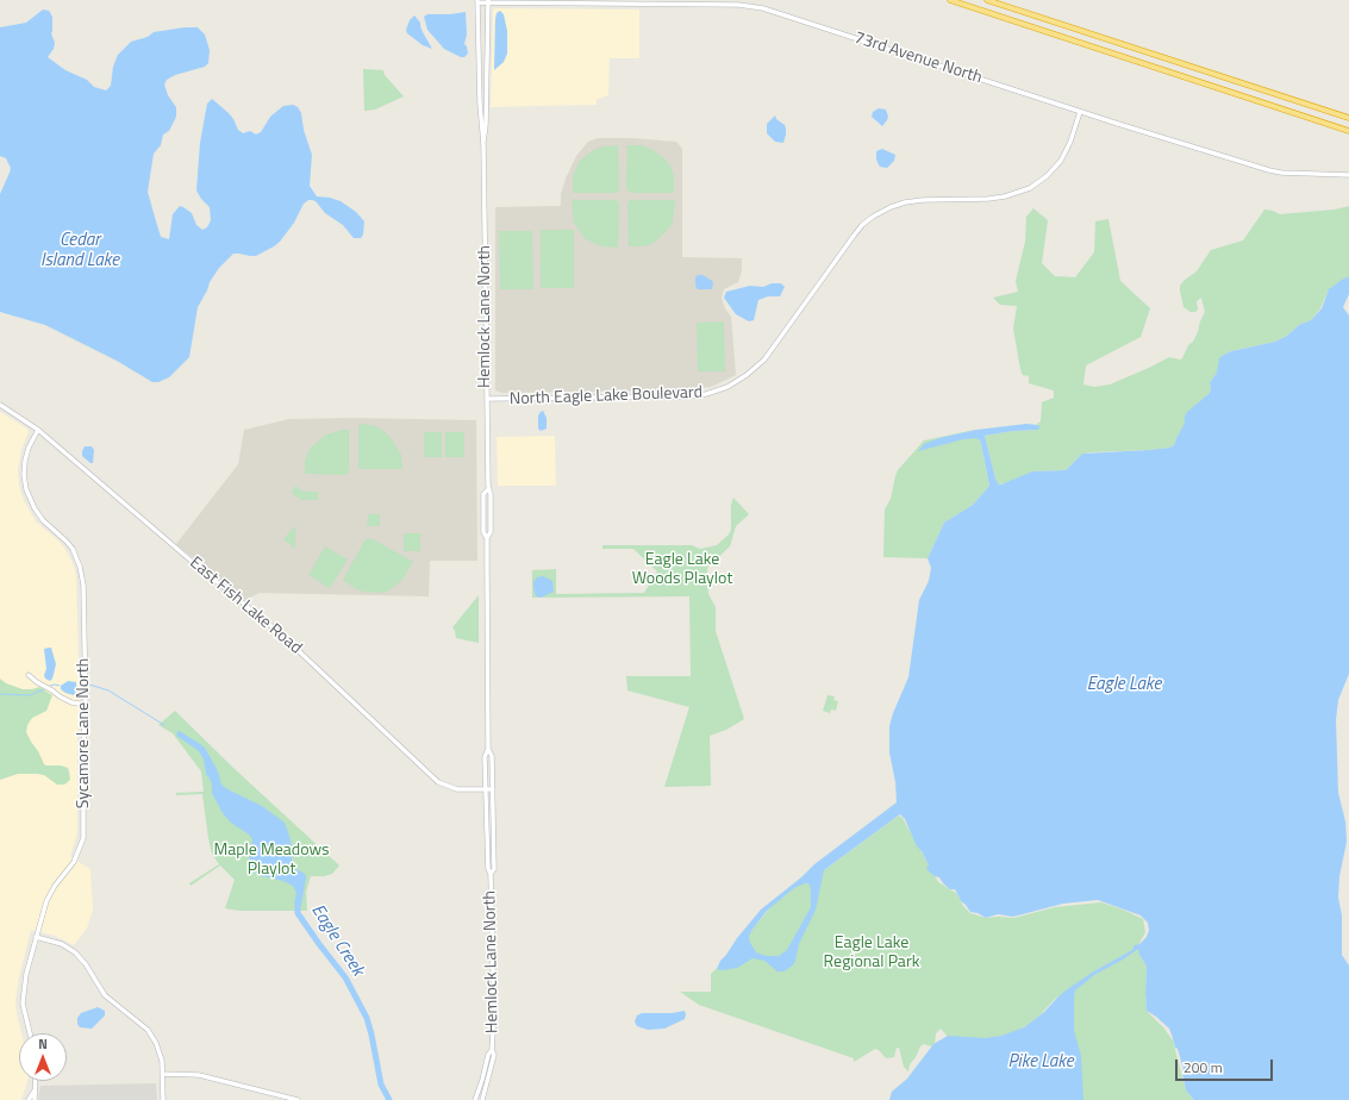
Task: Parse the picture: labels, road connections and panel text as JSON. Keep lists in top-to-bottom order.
{
  "streets": {
    "street": [
      "73rd Avenue North",
      "Hemlock Lane North",
      "North Eagle Lake Boulevard",
      "East Fish Lake Road",
      "Sycamore Lane North"
    ]
  },
  "crossings": [
    ["73rd Avenue North", "Hemlock Lane North"],
    ["73rd Avenue North", "North Eagle Lake Boulevard"],
    ["Hemlock Lane North", "North Eagle Lake Boulevard"],
    ["Hemlock Lane North", "East Fish Lake Road"],
    ["East Fish Lake Road", "Sycamore Lane North"]
  ],
  "water": [
    "Cedar Island Lake",
    "Eagle Lake",
    "Eagle Creek",
    "Pike Lake"
  ],
  "parks": ["Eagle Lake Woods Playlot", "Maple Meadows Playlot", "Eagle Lake Regional Park"],
  "scale_bar": "200 m",
  "north": "top"
}
